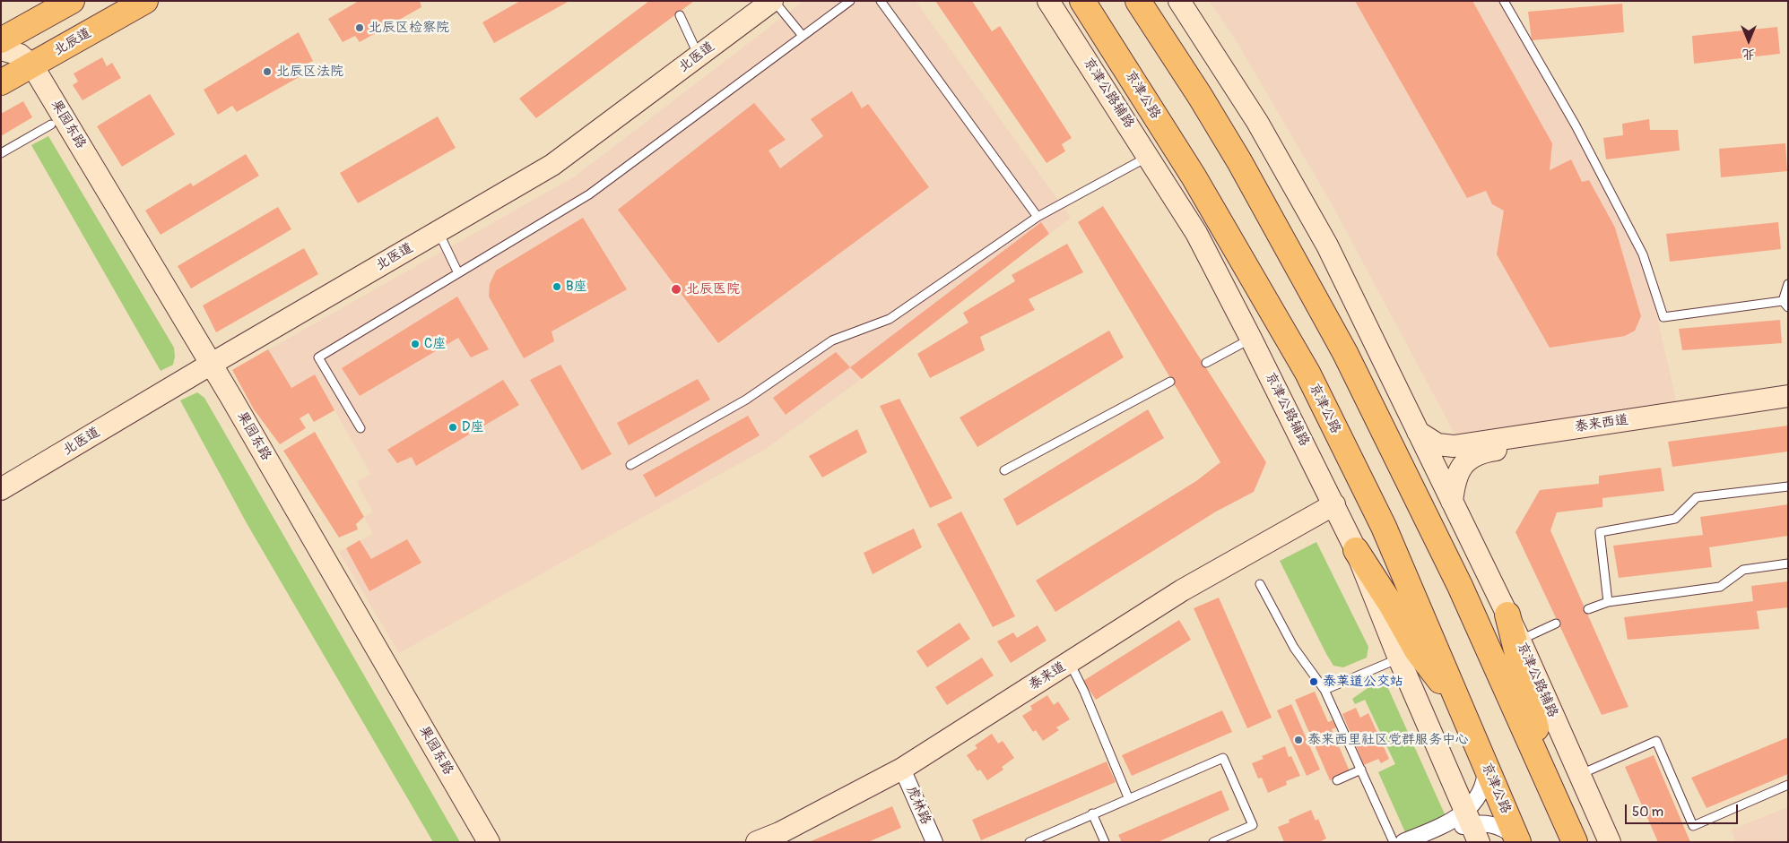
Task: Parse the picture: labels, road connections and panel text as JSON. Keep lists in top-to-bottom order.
{
  "streets": {
    "main road": ["北辰道", "京津公路"],
    "street": [
      "北医道",
      "京津公路辅路",
      "果园东路",
      "泰来西道",
      "泰来道",
      "虎林路"
    ]
  },
  "crossings": [
    ["北辰道", "果园东路"],
    ["北医道", "果园东路"],
    ["京津公路辅路", "泰来西道"],
    ["京津公路辅路", "泰来道"],
    ["泰来道", "虎林路"]
  ],
  "places": [
    "北辰区检察院",
    "北辰区法院",
    "B座",
    "北辰医院",
    "C座",
    "D座",
    "泰莱道公交站",
    "泰来西里社区党群服务中心"
  ],
  "scale_bar": "50 m",
  "north": "bottom"
}
